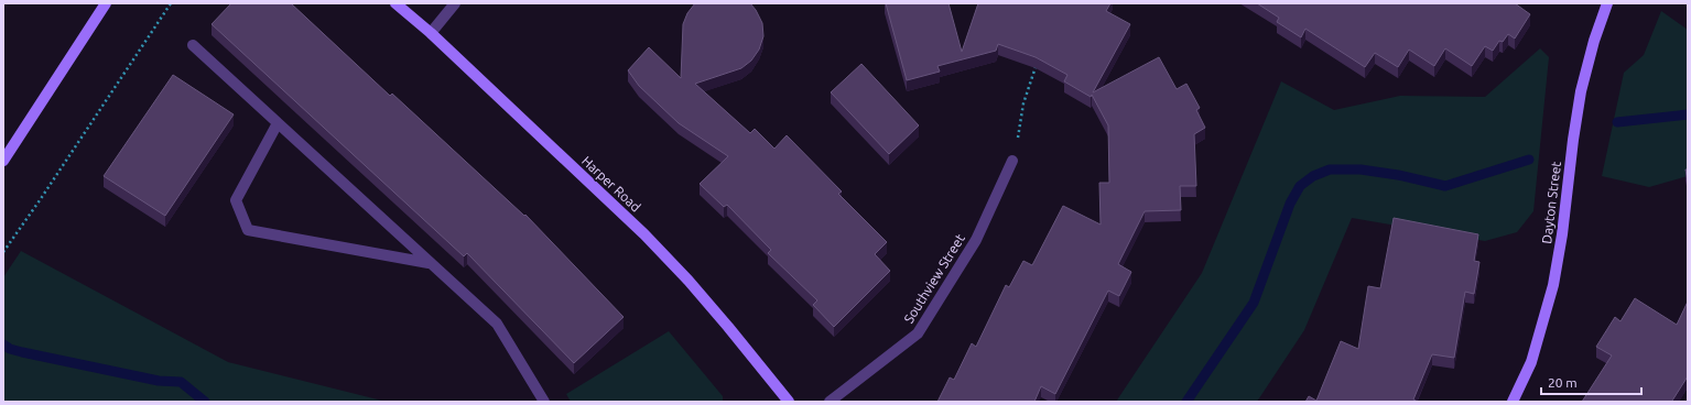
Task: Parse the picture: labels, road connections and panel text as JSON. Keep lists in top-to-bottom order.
{
  "streets": {
    "street": ["Harper Road", "Dayton Street", "Southview Street"]
  },
  "scale_bar": "20 m"
}
